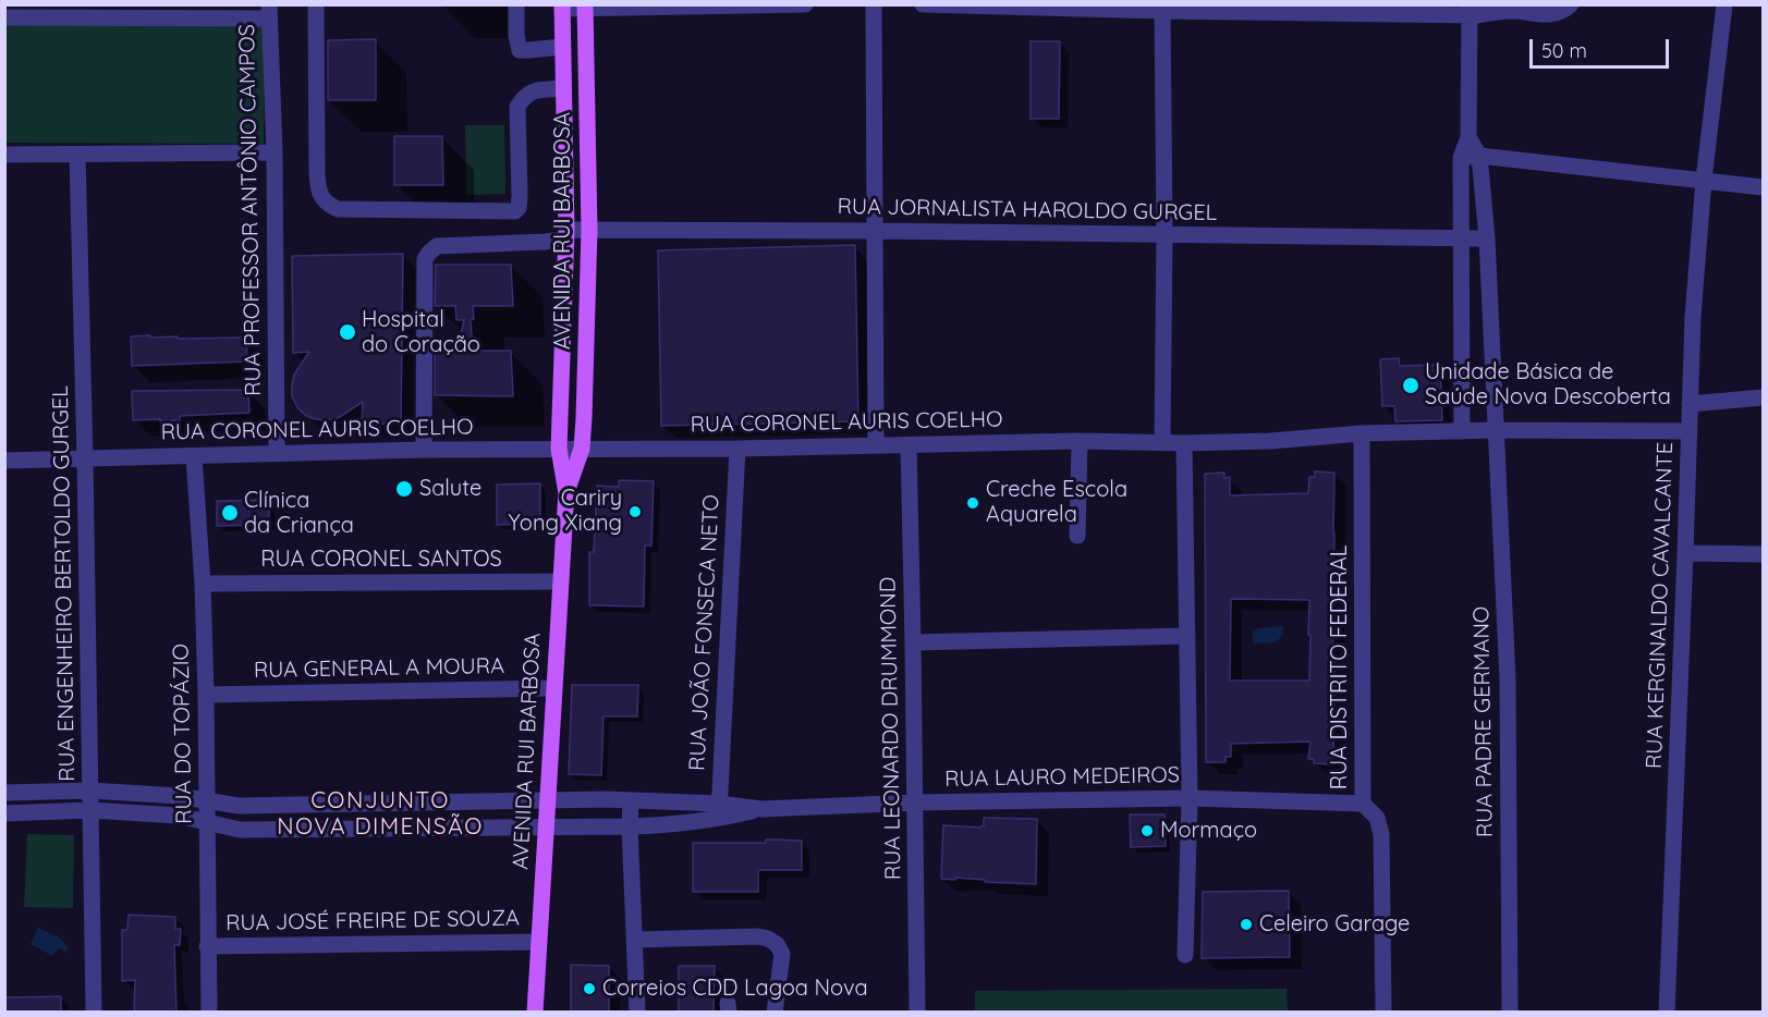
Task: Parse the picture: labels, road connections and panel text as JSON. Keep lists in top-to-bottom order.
{
  "streets": {
    "main road": ["AVENIDA RUI BARBOSA"],
    "street": [
      "RUA PROFESSOR ANTÔNIO CAMPOS",
      "RUA JORNALISTA HAROLDO GURGEL",
      "RUA CORONEL AURIS COELHO",
      "RUA CORONEL SANTOS",
      "RUA ENGENHEIRO BERTOLDO GURGEL",
      "RUA KERGINALDO CAVALCANTE",
      "RUA JOÃO FONSECA NETO",
      "RUA DISTRITO FEDERAL",
      "RUA GENERAL A MOURA",
      "RUA PADRE GERMANO",
      "RUA LEONARDO DRUMMOND",
      "RUA DO TOPÁZIO",
      "RUA LAURO MEDEIROS",
      "RUA JOSÉ FREIRE DE SOUZA"
    ]
  },
  "crossings": [
    ["RUA PROFESSOR ANTÔNIO CAMPOS", "RUA CORONEL AURIS COELHO"],
    ["RUA JORNALISTA HAROLDO GURGEL", "AVENIDA RUI BARBOSA"],
    ["RUA JORNALISTA HAROLDO GURGEL", "RUA CORONEL AURIS COELHO"],
    ["RUA JORNALISTA HAROLDO GURGEL", "RUA PADRE GERMANO"],
    ["AVENIDA RUI BARBOSA", "RUA CORONEL AURIS COELHO"],
    ["AVENIDA RUI BARBOSA", "RUA CORONEL SANTOS"],
    ["AVENIDA RUI BARBOSA", "RUA GENERAL A MOURA"],
    ["AVENIDA RUI BARBOSA", "RUA LAURO MEDEIROS"],
    ["AVENIDA RUI BARBOSA", "RUA JOSÉ FREIRE DE SOUZA"],
    ["RUA CORONEL AURIS COELHO", "RUA ENGENHEIRO BERTOLDO GURGEL"],
    ["RUA CORONEL AURIS COELHO", "RUA KERGINALDO CAVALCANTE"],
    ["RUA CORONEL AURIS COELHO", "RUA JOÃO FONSECA NETO"],
    ["RUA CORONEL AURIS COELHO", "RUA DISTRITO FEDERAL"],
    ["RUA CORONEL AURIS COELHO", "RUA PADRE GERMANO"],
    ["RUA CORONEL AURIS COELHO", "RUA LEONARDO DRUMMOND"],
    ["RUA CORONEL AURIS COELHO", "RUA DO TOPÁZIO"],
    ["RUA CORONEL SANTOS", "RUA DO TOPÁZIO"],
    ["RUA ENGENHEIRO BERTOLDO GURGEL", "RUA LAURO MEDEIROS"],
    ["RUA JOÃO FONSECA NETO", "RUA LAURO MEDEIROS"],
    ["RUA DISTRITO FEDERAL", "RUA LAURO MEDEIROS"],
    ["RUA GENERAL A MOURA", "RUA DO TOPÁZIO"],
    ["RUA LEONARDO DRUMMOND", "RUA LAURO MEDEIROS"],
    ["RUA DO TOPÁZIO", "RUA LAURO MEDEIROS"],
    ["RUA DO TOPÁZIO", "RUA JOSÉ FREIRE DE SOUZA"]
  ],
  "districts": ["CONJUNTO NOVA DIMENSÃO"],
  "places": [
    "Hospital do Coração",
    "Unidade Básica de Saúde Nova Descoberta",
    "Salute",
    "Creche Escola Aquarela",
    "Cariry Yong Xiang",
    "Clínica da Criança",
    "Mormaço",
    "Celeiro Garage",
    "Correios CDD Lagoa Nova"
  ],
  "scale_bar": "50 m"
}
